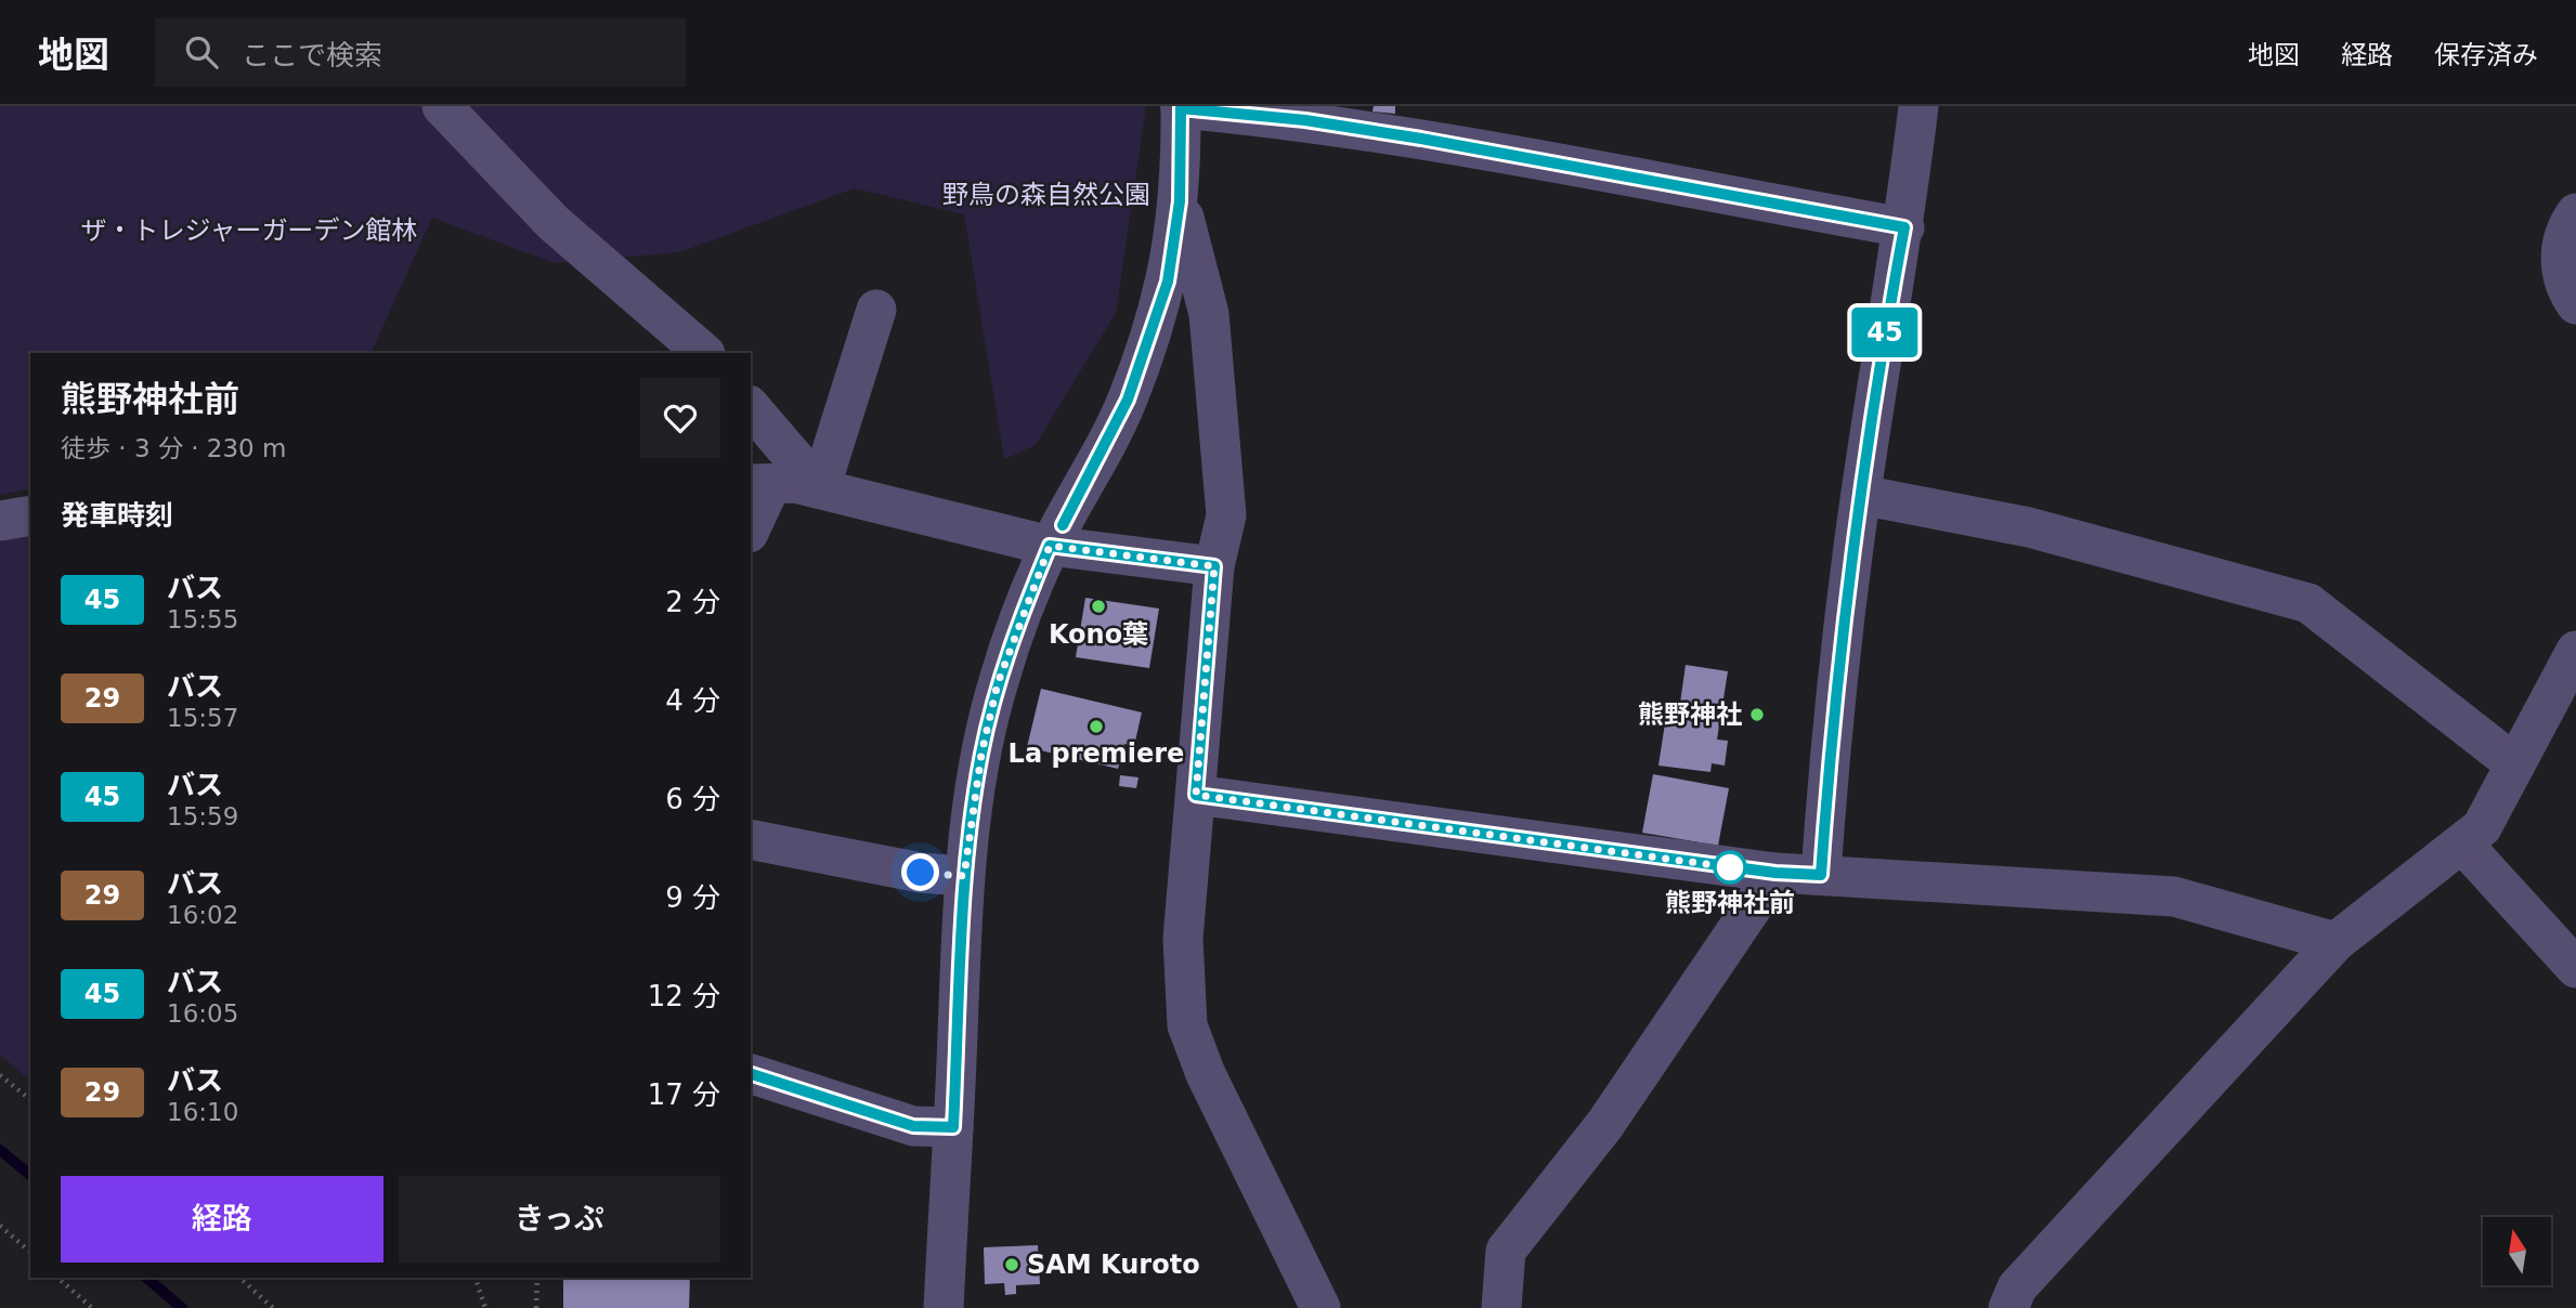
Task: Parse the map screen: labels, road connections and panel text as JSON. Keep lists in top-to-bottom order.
{
  "parks": ["野鳥の森自然公園", "ザ・トレジャーガーデン館林"],
  "places": [
    "Kono葉",
    "熊野神社",
    "La premiere",
    "熊野神社前",
    "SAM Kuroto"
  ],
  "lines": ["bus line 45"],
  "north": "top",
  "page": {
    "header": "地図",
    "search": "ここで検索",
    "nav": ["地図", "経路", "保存済み"],
    "on_map": "45",
    "heading": [
      ["熊野神社前", "徒歩 · 3 分 · 230 m"],
      "発車時刻"
    ],
    "list": [
      {
        "mark": "45",
        "name": "バス",
        "note": "15:55",
        "value": "2 分"
      },
      {
        "mark": "29",
        "name": "バス",
        "note": "15:57",
        "value": "4 分"
      },
      {
        "mark": "45",
        "name": "バス",
        "note": "15:59",
        "value": "6 分"
      },
      {
        "mark": "29",
        "name": "バス",
        "note": "16:02",
        "value": "9 分"
      },
      {
        "mark": "45",
        "name": "バス",
        "note": "16:05",
        "value": "12 分"
      },
      {
        "mark": "29",
        "name": "バス",
        "note": "16:10",
        "value": "17 分"
      }
    ],
    "buttons": ["経路", "きっぷ"]
  }
}
